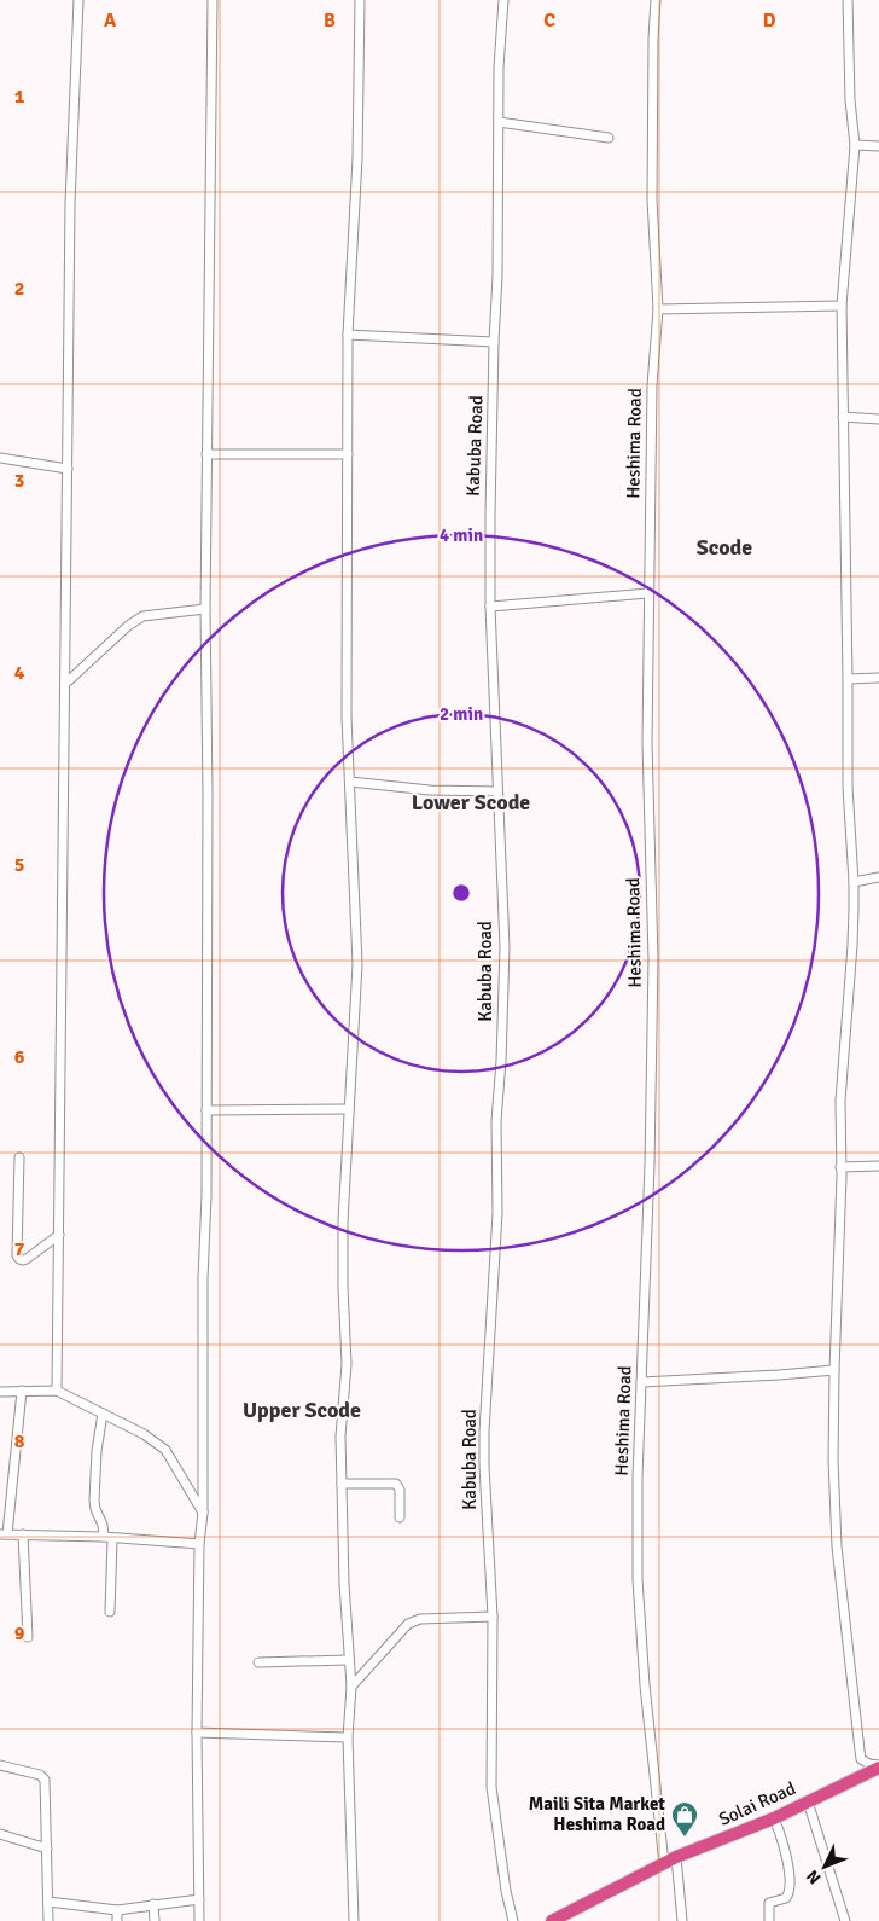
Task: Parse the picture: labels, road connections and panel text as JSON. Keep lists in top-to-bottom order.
{
  "streets": {
    "highway": ["Solai Road"],
    "street": ["Heshima Road", "Kabuba Road"]
  },
  "crossings": [
    ["Heshima Road", "Solai Road"]
  ],
  "districts": ["Scode", "Lower Scode", "Upper Scode"],
  "places": {
    "shop": ["Maili Sita Market Heshima Road"]
  },
  "north": "bottom left",
  "grid": {
    "columns": [
      "A",
      "B",
      "C",
      "D"
    ],
    "rows": [
      "1",
      "2",
      "3",
      "4",
      "5",
      "6",
      "7",
      "8",
      "9"
    ]
  },
  "rings": ["4 min", "2 min"]
}
